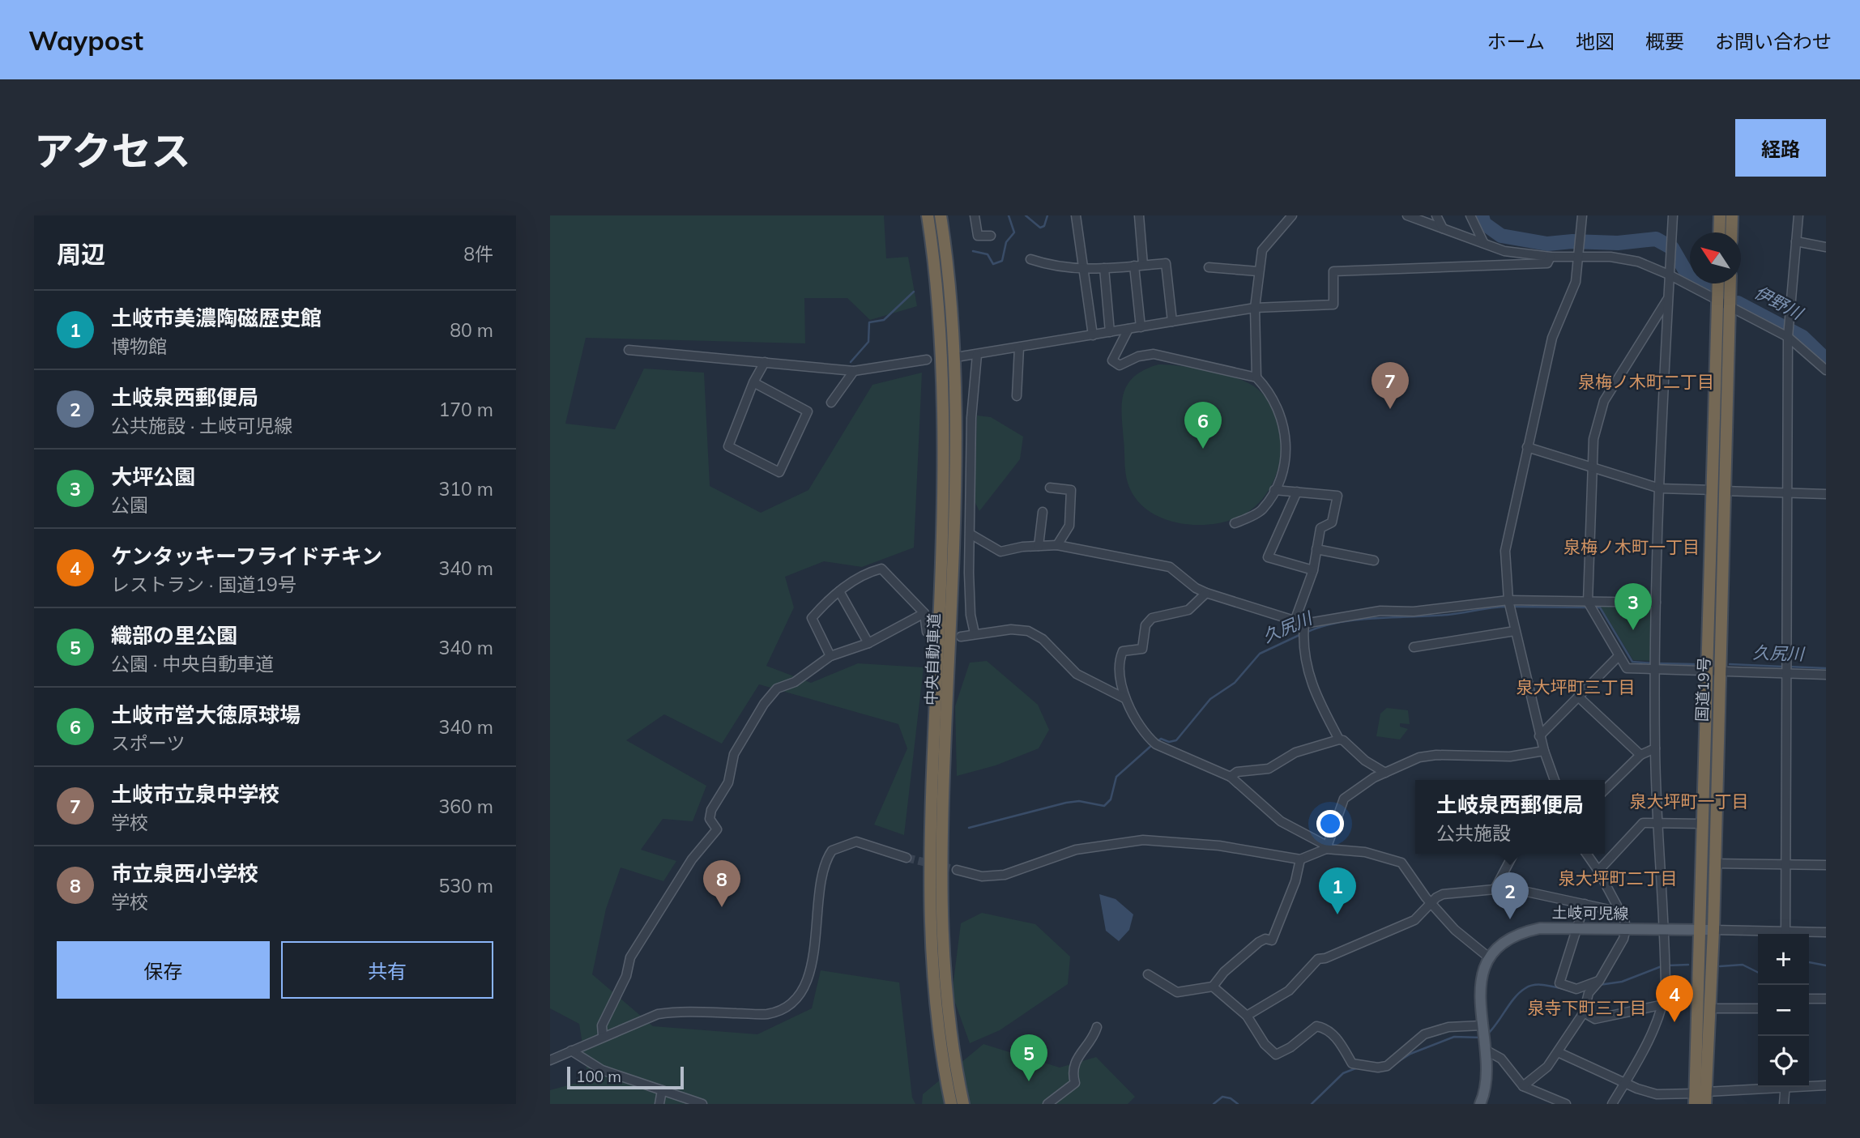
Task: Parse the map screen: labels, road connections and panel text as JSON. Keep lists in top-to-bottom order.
{
  "streets": {
    "highway": ["中央自動車道", "国道19号"],
    "main road": ["土岐可児線"]
  },
  "crossings": [
    ["国道19号", "土岐可児線"]
  ],
  "districts": [
    "泉梅ノ木町二丁目",
    "泉梅ノ木町一丁目",
    "泉大坪町三丁目",
    "泉大坪町一丁目",
    "泉大坪町二丁目",
    "泉寺下町三丁目"
  ],
  "water": ["伊野川", "久尻川"],
  "scale_bar": "100 m",
  "north": "top left",
  "page": {
    "header": "Waypost",
    "nav": [
      "ホーム",
      "地図",
      "概要",
      "お問い合わせ"
    ],
    "title": "アクセス",
    "buttons": [
      "経路",
      ["保存", "共有"]
    ],
    "heading": ["周辺", "8件"],
    "list": [
      {
        "mark": "1",
        "name": "土岐市美濃陶磁歴史館",
        "note": "博物館",
        "value": "80 m"
      },
      {
        "mark": "2",
        "name": "土岐泉西郵便局",
        "note": "公共施設 · 土岐可児線",
        "value": "170 m"
      },
      {
        "mark": "3",
        "name": "大坪公園",
        "note": "公園",
        "value": "310 m"
      },
      {
        "mark": "4",
        "name": "ケンタッキーフライドチキン",
        "note": "レストラン · 国道19号",
        "value": "340 m"
      },
      {
        "mark": "5",
        "name": "織部の里公園",
        "note": "公園 · 中央自動車道",
        "value": "340 m"
      },
      {
        "mark": "6",
        "name": "土岐市営大徳原球場",
        "note": "スポーツ",
        "value": "340 m"
      },
      {
        "mark": "7",
        "name": "土岐市立泉中学校",
        "note": "学校",
        "value": "360 m"
      },
      {
        "mark": "8",
        "name": "市立泉西小学校",
        "note": "学校",
        "value": "530 m"
      }
    ],
    "pins": [
      "7",
      "6",
      "3",
      "8",
      "1",
      "2",
      "4",
      "5"
    ],
    "popup": ["土岐泉西郵便局", "公共施設"],
    "map_buttons": ["+", "−"],
    "scale": "100 m"
  }
}
